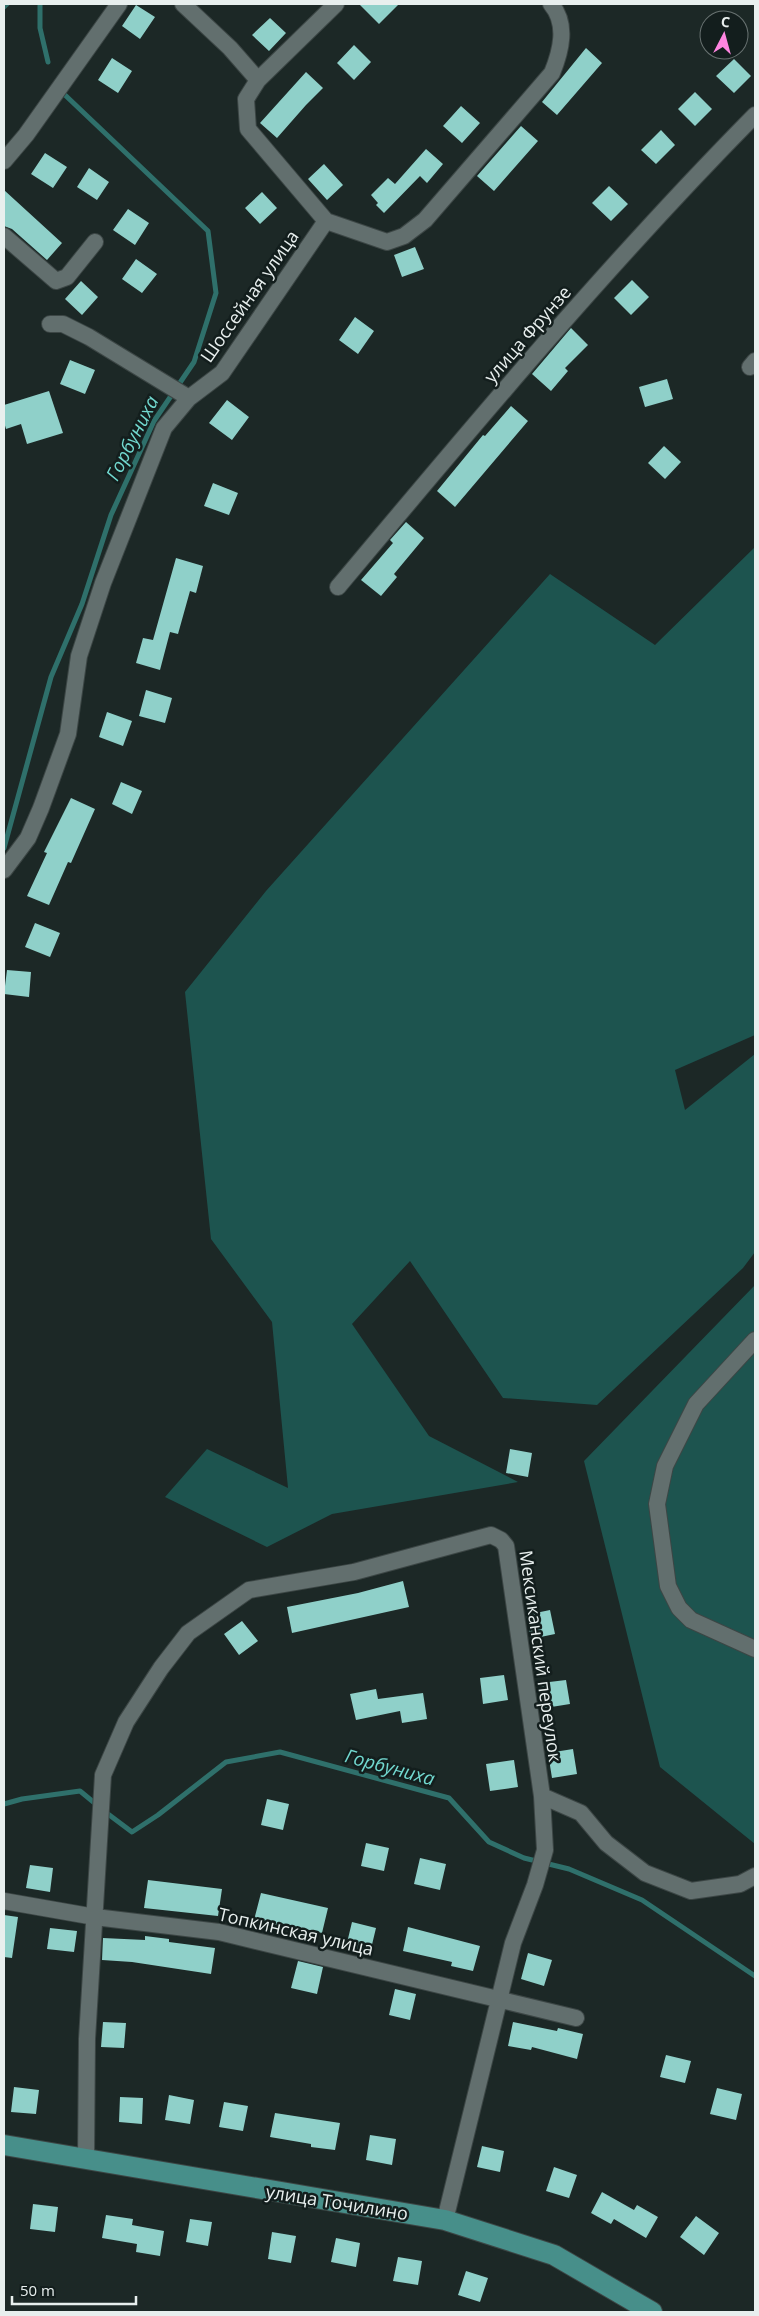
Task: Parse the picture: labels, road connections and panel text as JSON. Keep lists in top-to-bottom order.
{
  "streets": {
    "main road": ["улица Точилино"],
    "street": [
      "Шоссейная улица",
      "улица Фрунзе",
      "Мексиканский переулок",
      "Топкинская улица"
    ]
  },
  "crossings": [
    ["Мексиканский переулок", "Топкинская улица"],
    ["Мексиканский переулок", "улица Точилино"]
  ],
  "water": ["Горбуниха"],
  "scale_bar": "50 m",
  "north": "top"
}
